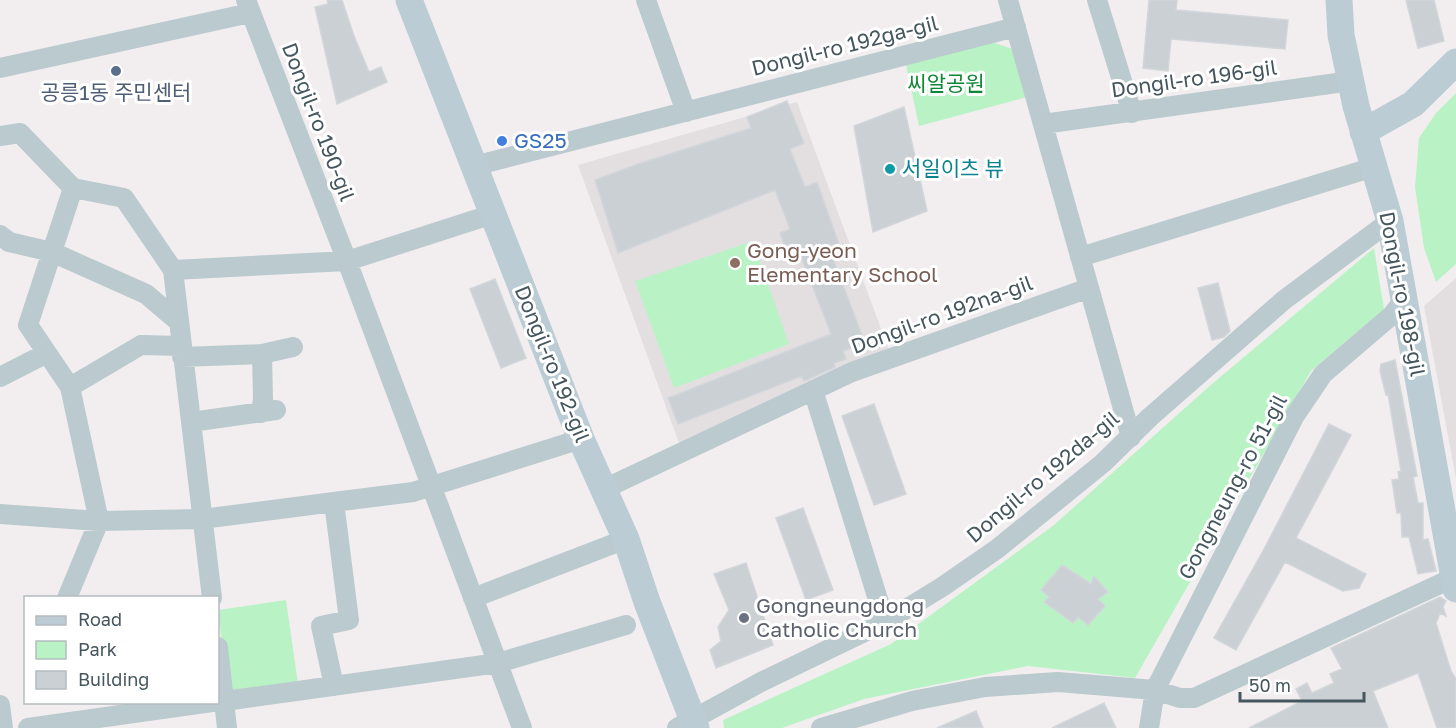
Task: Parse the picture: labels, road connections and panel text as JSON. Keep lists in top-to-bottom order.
{
  "streets": {
    "street": [
      "Dongil-ro 192ga-gil",
      "Dongil-ro 196-gil",
      "Dongil-ro 190-gil",
      "Dongil-ro 198-gil",
      "Dongil-ro 192na-gil",
      "Dongil-ro 192-gil",
      "Dongil-ro 192da-gil",
      "Gongneung-ro 51-gil"
    ]
  },
  "crossings": [
    ["Dongil-ro 192ga-gil", "Dongil-ro 192-gil"],
    ["Dongil-ro 196-gil", "Dongil-ro 198-gil"],
    ["Dongil-ro 198-gil", "Dongil-ro 192da-gil"],
    ["Dongil-ro 198-gil", "Gongneung-ro 51-gil"],
    ["Dongil-ro 192na-gil", "Dongil-ro 192-gil"],
    ["Dongil-ro 192-gil", "Dongil-ro 192da-gil"]
  ],
  "parks": ["씨알공원"],
  "places": [
    "공릉1동 주민센터",
    "GS25",
    "서일이츠 뷰",
    "Gong-yeon Elementary School",
    "Gongneungdong Catholic Church"
  ],
  "legend": ["Road", "Park", "Building"],
  "scale_bar": "50 m"
}
